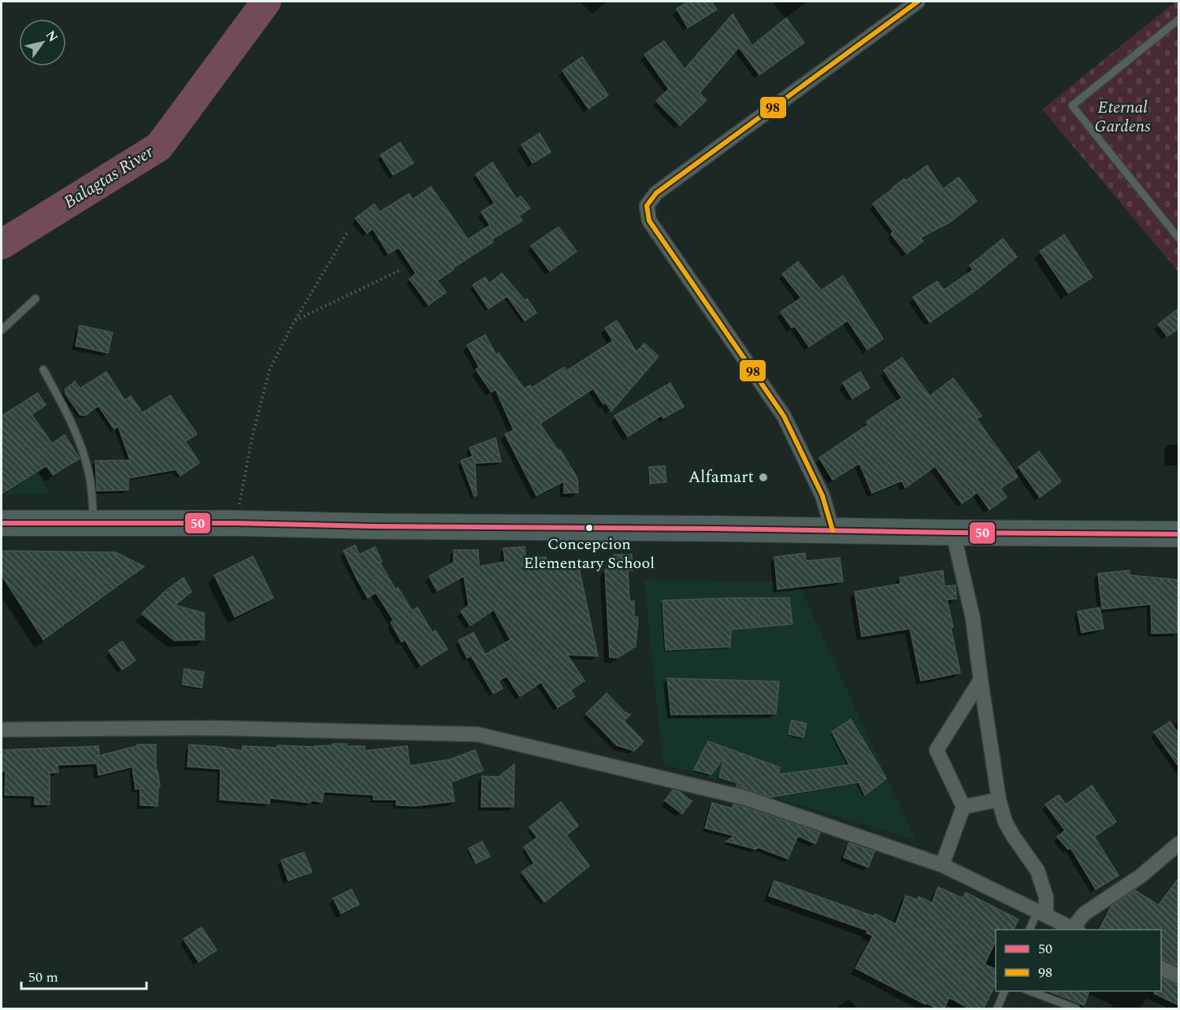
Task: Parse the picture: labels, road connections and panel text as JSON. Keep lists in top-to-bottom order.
{
  "water": ["Balagtas River"],
  "parks": ["Eternal Gardens"],
  "places": ["Alfamart", "Concepcion Elementary School"],
  "lines": ["transit line 98", "transit line 50"],
  "legend": ["50", "98"],
  "scale_bar": "50 m",
  "north": "top right"
}
